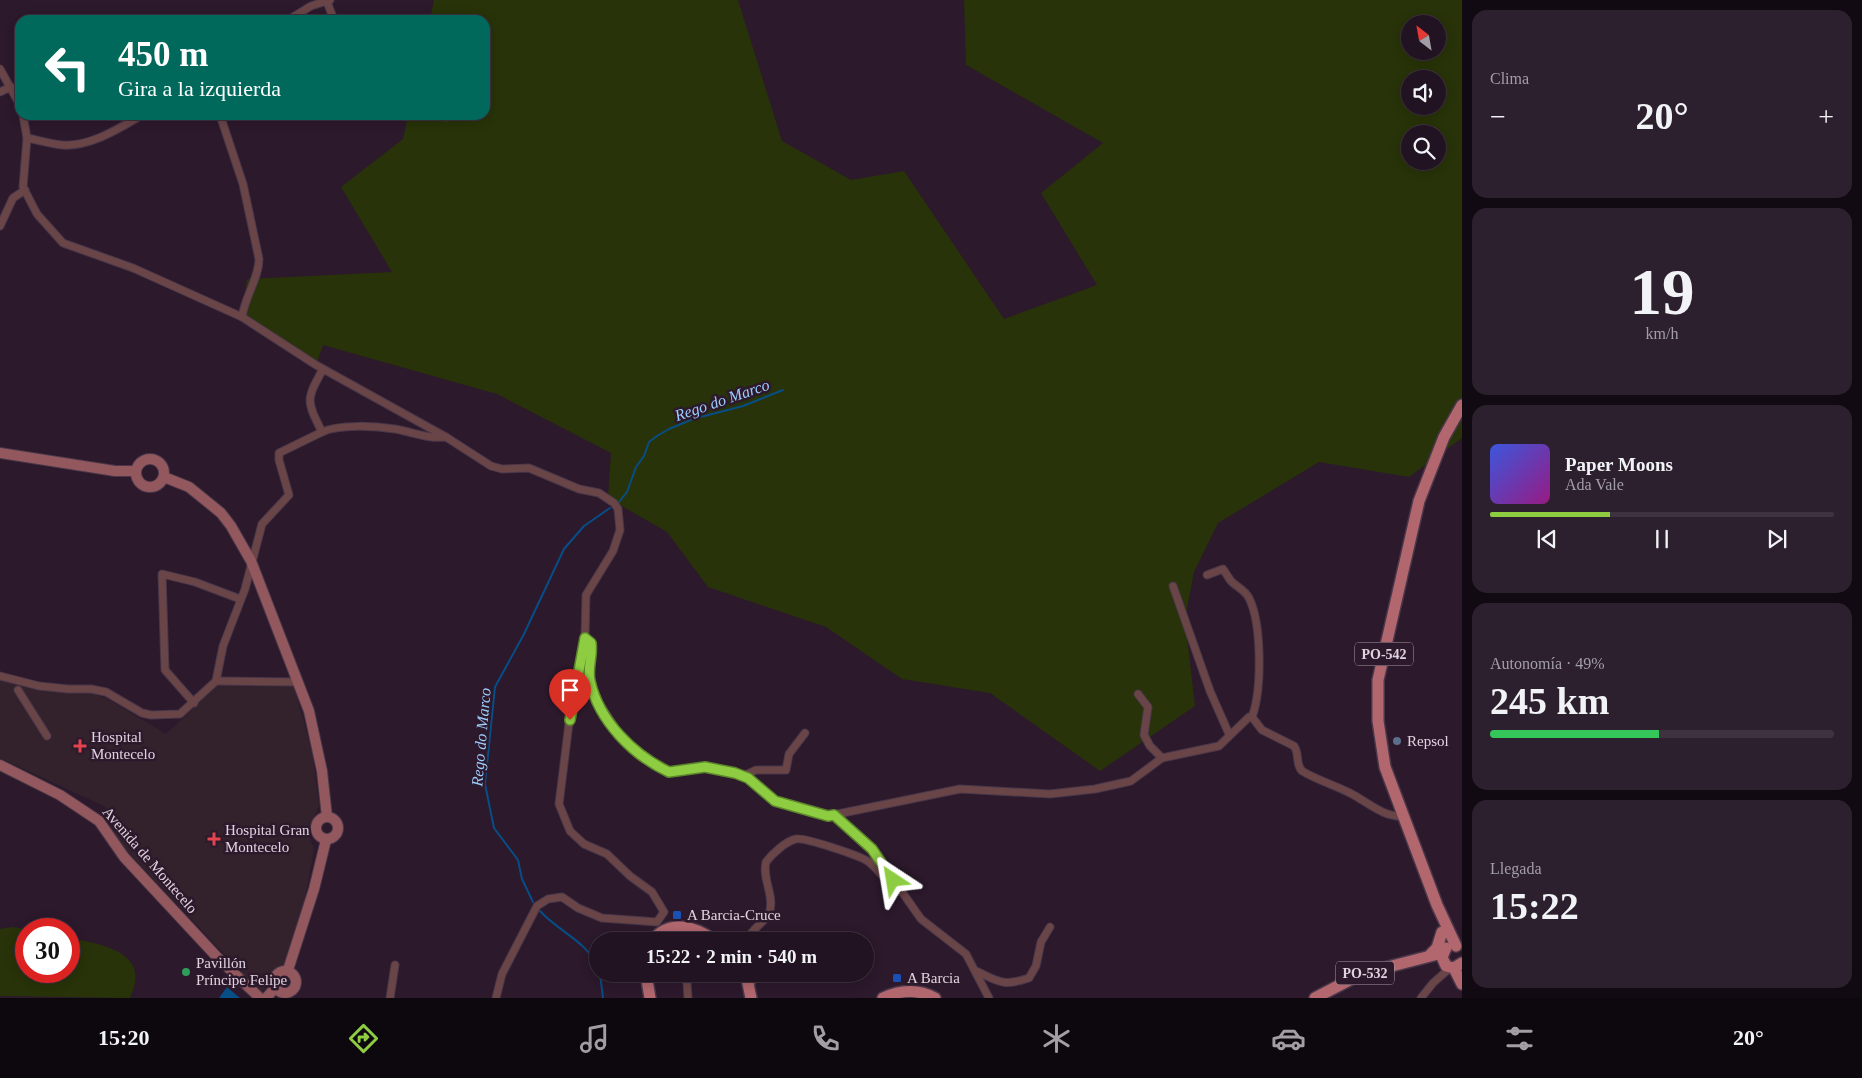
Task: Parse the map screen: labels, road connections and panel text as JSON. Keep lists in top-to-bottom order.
{
  "streets": {
    "main road": ["PO-542", "PO-532"],
    "street": ["Avenida de Montecelo"]
  },
  "water": ["Rego do Marco"],
  "places": {
    "other": ["Repsol", "Pavillón Príncipe Felipe"],
    "health": ["Hospital Montecelo", "Hospital Gran Montecelo"],
    "transit": ["A Barcia-Cruce", "A Barcia"]
  },
  "north": "top left",
  "page": {
    "tile": [
      "Clima",
      ["19", "km/h"],
      ["Autonomía · 49%", "245 km"],
      ["Llegada", "15:22"]
    ],
    "turn": ["450 m", "Gira a la izquierda"],
    "heat": ["−", "20°", "+"],
    "song": ["Paper Moons", "Ada Vale"],
    "limit": "30",
    "trip": "15:22 · 2 min · 540 m",
    "tabs": ["15:20", "20°"]
  }
}
